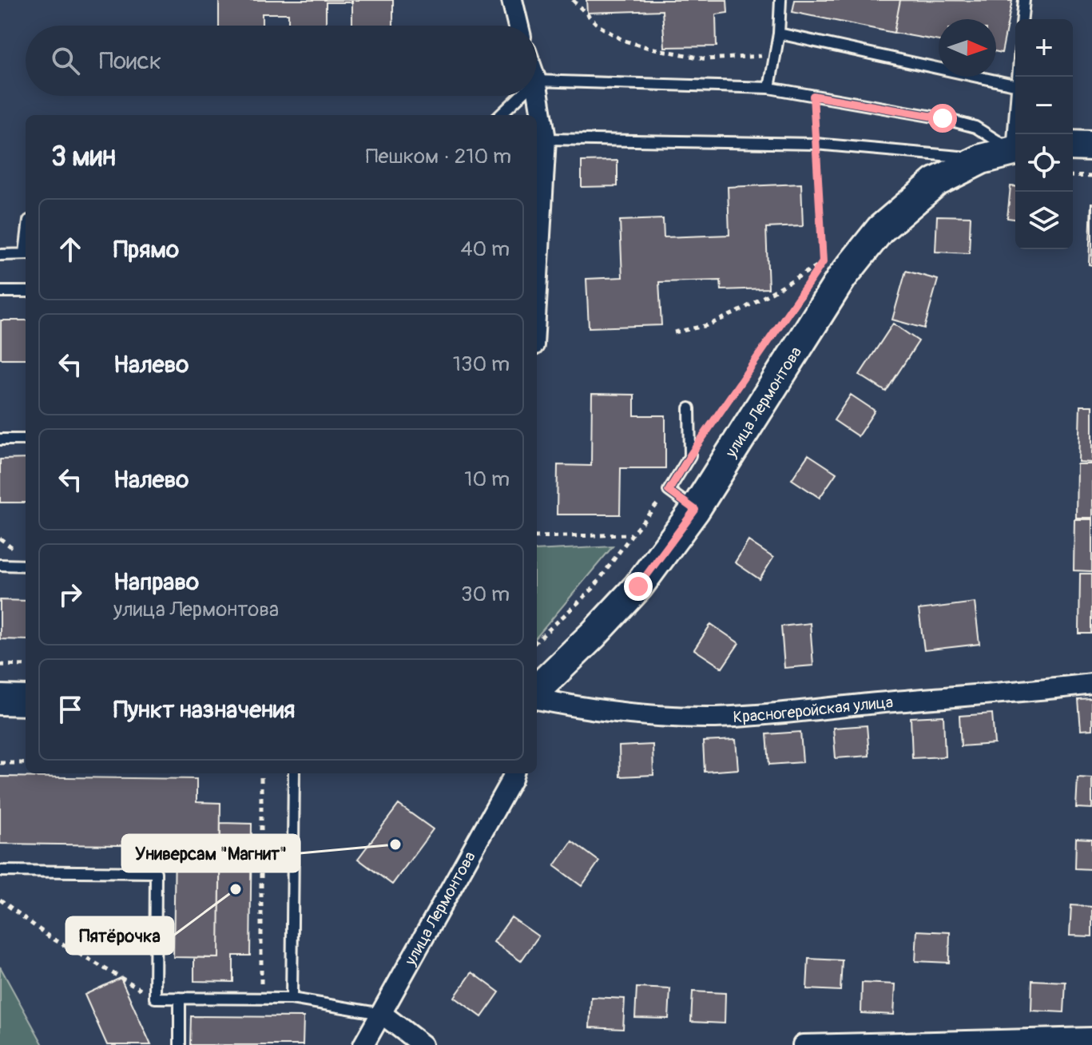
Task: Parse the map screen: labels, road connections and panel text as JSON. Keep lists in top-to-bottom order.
{
  "streets": {
    "main road": ["улица Лермонтова"],
    "street": ["Красногеройская улица"]
  },
  "places": ["Универсам \"Магнит\"", "Пятёрочка"],
  "north": "right",
  "page": {
    "map_buttons": ["+", "−"],
    "search": "Поиск",
    "heading": ["3 мин", "Пешком · 210 m"],
    "list": [
      ["Прямо", "40 m"],
      ["Налево", "130 m"],
      ["Налево", "10 m"],
      ["Направо", "улица Лермонтова", "30 m"],
      "Пункт назначения"
    ]
  }
}
